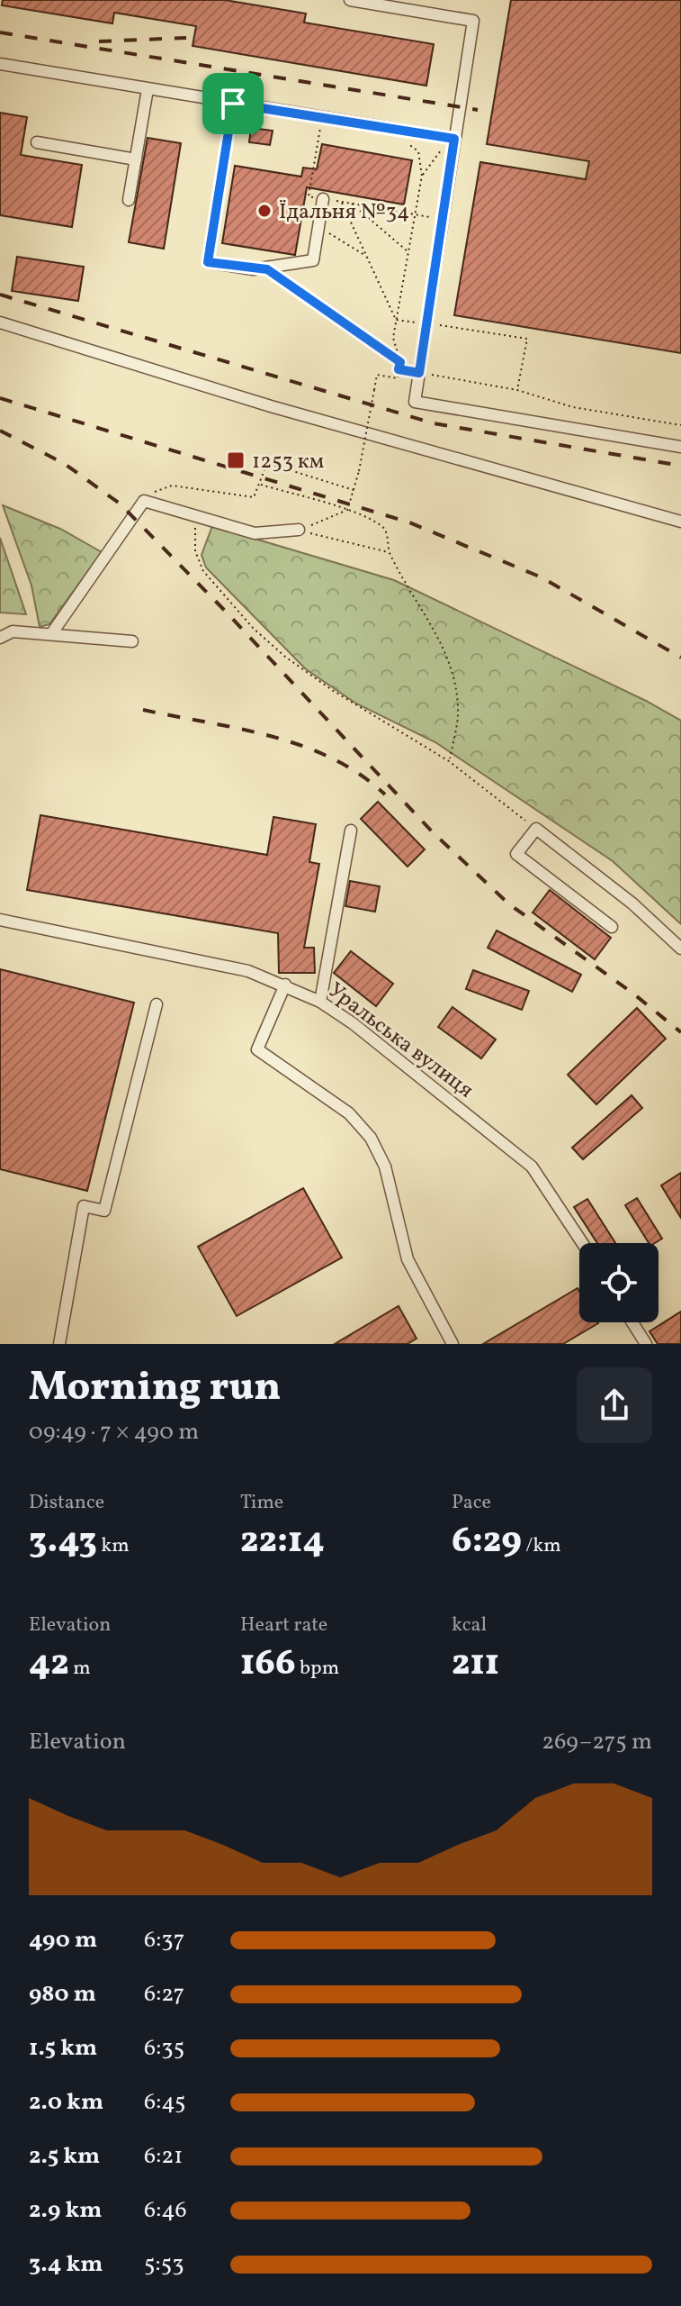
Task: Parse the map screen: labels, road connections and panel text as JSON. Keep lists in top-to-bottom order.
{
  "streets": {
    "street": ["Уральська вулиця"]
  },
  "places": {
    "other": ["Їдальня №34"],
    "transit": ["1253 км"]
  },
  "page": {
    "heading": ["Morning run", "09:49 · 7 × 490 m"],
    "stats": [
      ["Distance", "3.43 km"],
      ["Time", "22:14"],
      ["Pace", "6:29 /km"],
      ["Elevation", "42 m"],
      ["Heart rate", "166 bpm"],
      ["kcal", "211"]
    ],
    "chart": ["Elevation", "269–275 m"],
    "list": [
      {
        "name": "490 m",
        "note": "6:37"
      },
      {
        "name": "980 m",
        "note": "6:27"
      },
      {
        "name": "1.5 km",
        "note": "6:35"
      },
      {
        "name": "2.0 km",
        "note": "6:45"
      },
      {
        "name": "2.5 km",
        "note": "6:21"
      },
      {
        "name": "2.9 km",
        "note": "6:46"
      },
      {
        "name": "3.4 km",
        "note": "5:53"
      }
    ]
  }
}
